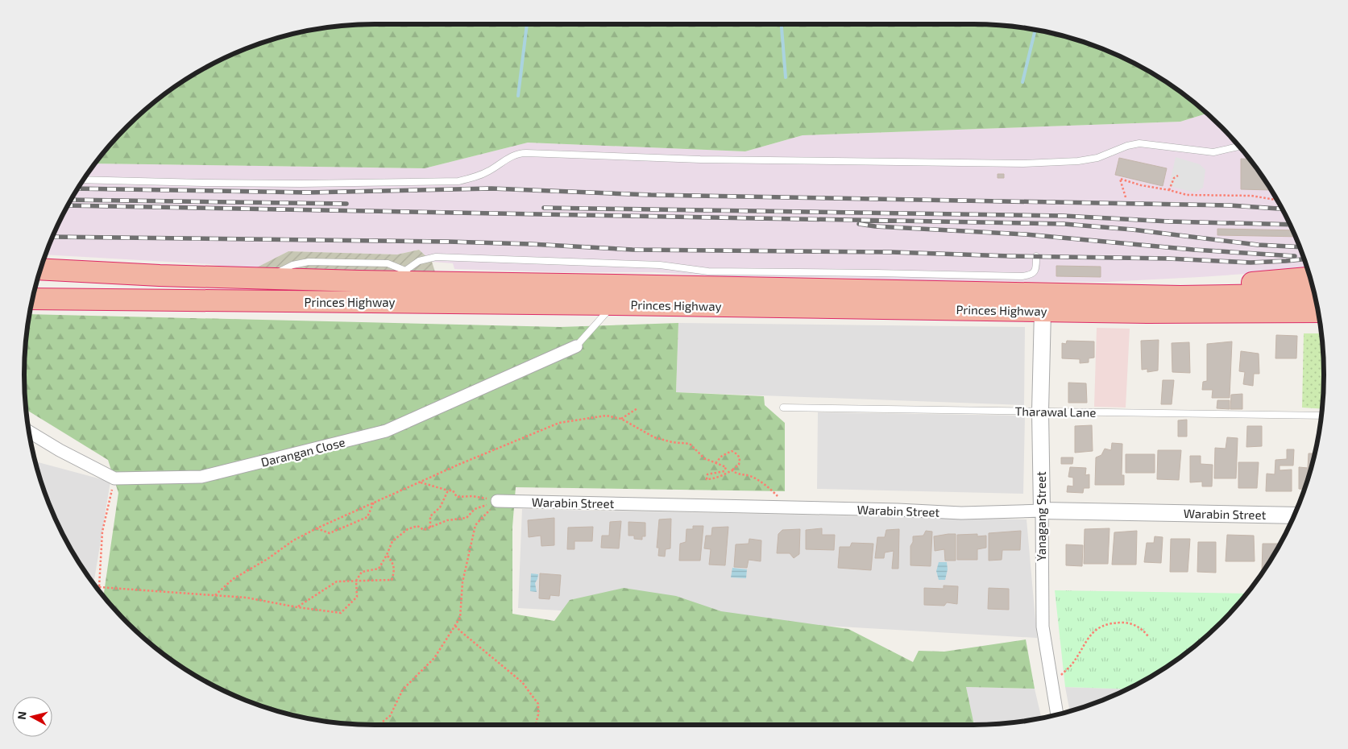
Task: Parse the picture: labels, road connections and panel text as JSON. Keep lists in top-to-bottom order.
{
  "streets": {
    "highway": ["Princes Highway"],
    "street": ["Darangan Close", "Warabin Street", "Yanagang Street"],
    "lane": ["Tharawal Lane"]
  },
  "crossings": [
    ["Princes Highway", "Yanagang Street"],
    ["Tharawal Lane", "Yanagang Street"],
    ["Warabin Street", "Yanagang Street"]
  ],
  "north": "left"
}
